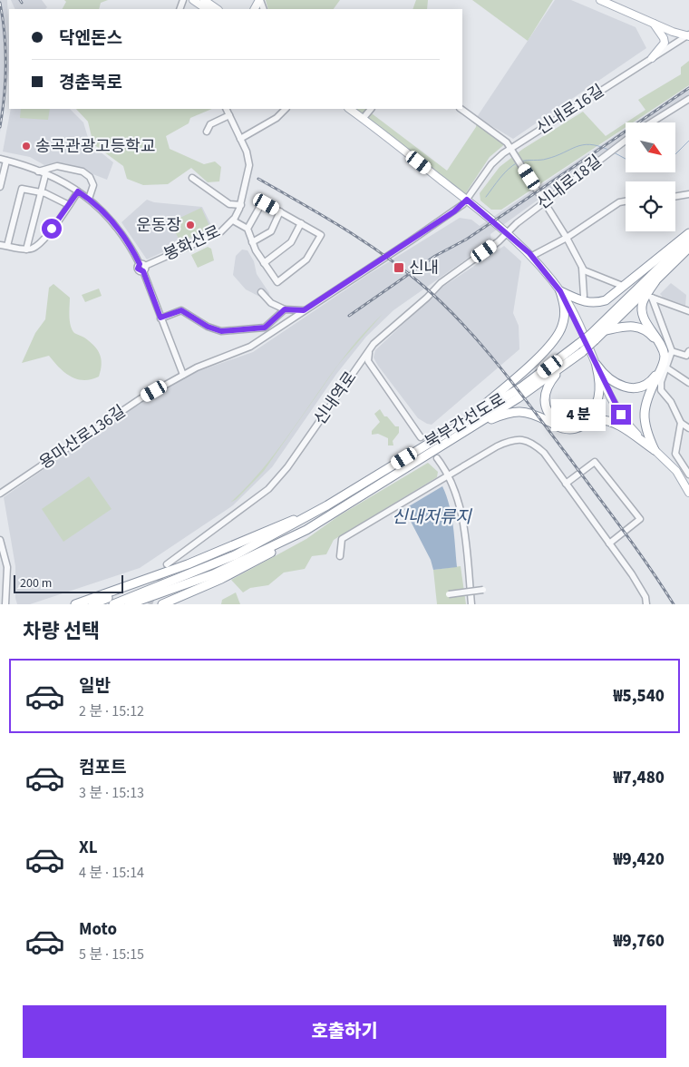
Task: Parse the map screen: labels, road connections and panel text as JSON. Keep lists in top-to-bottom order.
{
  "streets": {
    "highway": ["북부간선도로"],
    "street": [
      "신내로16길",
      "신내로18길",
      "봉화산로",
      "신내역로",
      "용마산로136길"
    ]
  },
  "crossings": [
    ["신내로16길", "용마산로136길"],
    ["신내로18길", "신내역로"]
  ],
  "water": ["신내저류지"],
  "places": {
    "other": ["송곡관광고등학교", "운동장"],
    "transit": ["신내"]
  },
  "scale_bar": "200 m",
  "north": "bottom right",
  "page": {
    "banner": ["닥엔돈스", "경춘북로"],
    "bubble": "4 분",
    "scale": "200 m",
    "heading": "차량 선택",
    "list": [
      {
        "name": "일반",
        "note": "2 분 · 15:12",
        "value": "₩5,540"
      },
      {
        "name": "컴포트",
        "note": "3 분 · 15:13",
        "value": "₩7,480"
      },
      {
        "name": "XL",
        "note": "4 분 · 15:14",
        "value": "₩9,420"
      },
      {
        "name": "Moto",
        "note": "5 분 · 15:15",
        "value": "₩9,760"
      }
    ],
    "buttons": "호출하기"
  }
}
